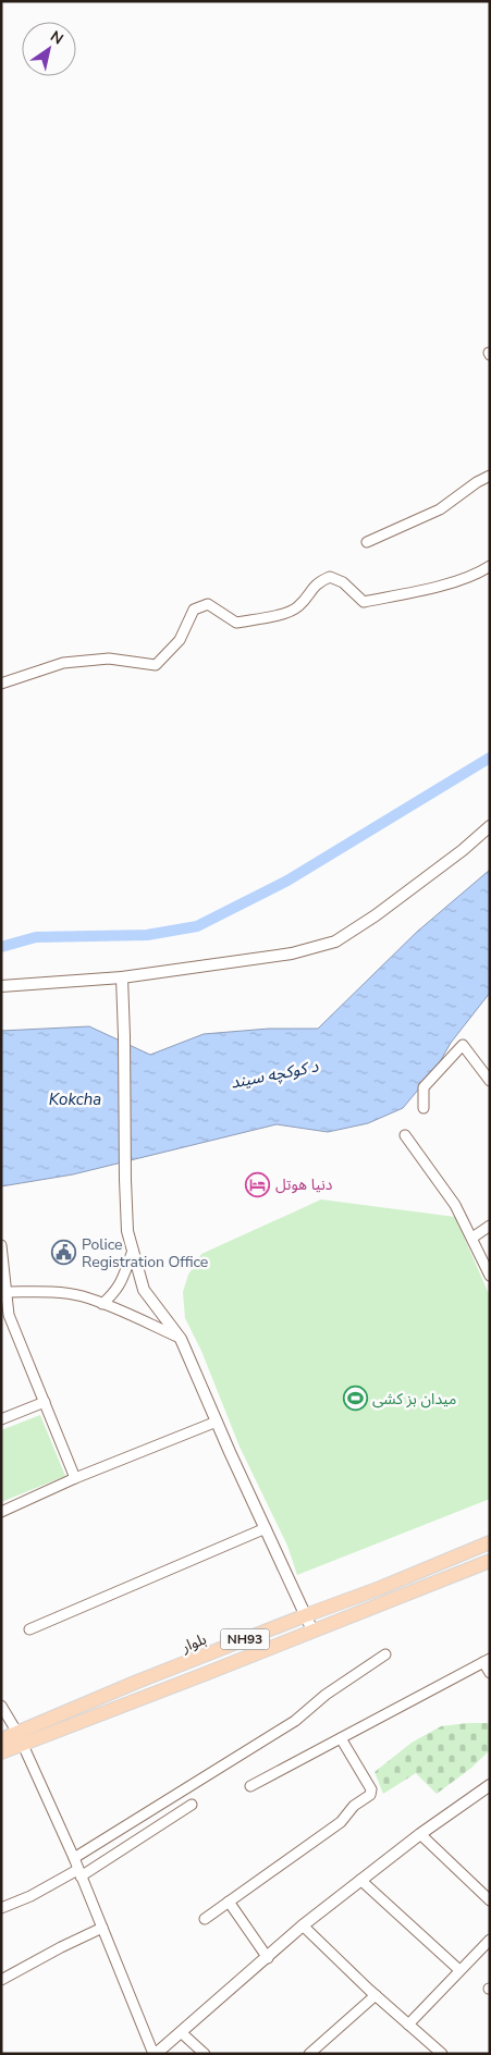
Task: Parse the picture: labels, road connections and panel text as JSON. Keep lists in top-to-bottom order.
{
  "streets": {
    "main road": ["NH93", "بلوار"]
  },
  "water": ["د کوکچه سیند", "Kokcha"],
  "places": {
    "hotel": ["دنیا هوتل"],
    "public building": ["Police Registration Office"],
    "sports": ["میدان بز کشی"]
  },
  "north": "top right"
}
